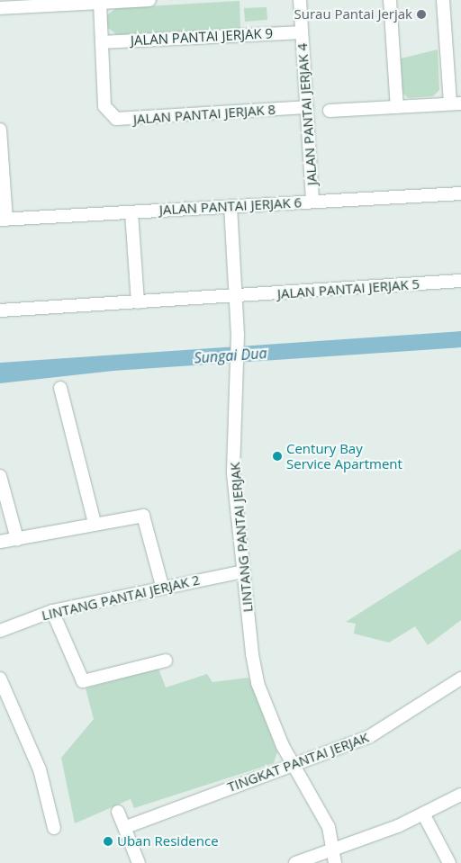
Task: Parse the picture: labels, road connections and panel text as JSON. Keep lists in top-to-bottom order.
{
  "streets": {
    "street": [
      "JALAN PANTAI JERJAK 9",
      "JALAN PANTAI JERJAK 8",
      "JALAN PANTAI JERJAK 4",
      "JALAN PANTAI JERJAK 6",
      "JALAN PANTAI JERJAK 5",
      "LINTANG PANTAI JERJAK",
      "LINTANG PANTAI JERJAK 2",
      "TINGKAT PANTAI JERJAK"
    ]
  },
  "crossings": [
    ["JALAN PANTAI JERJAK 9", "JALAN PANTAI JERJAK 8"],
    ["JALAN PANTAI JERJAK 9", "JALAN PANTAI JERJAK 4"],
    ["JALAN PANTAI JERJAK 8", "JALAN PANTAI JERJAK 4"],
    ["JALAN PANTAI JERJAK 4", "JALAN PANTAI JERJAK 6"],
    ["JALAN PANTAI JERJAK 6", "LINTANG PANTAI JERJAK"],
    ["JALAN PANTAI JERJAK 5", "LINTANG PANTAI JERJAK"],
    ["LINTANG PANTAI JERJAK", "LINTANG PANTAI JERJAK 2"],
    ["LINTANG PANTAI JERJAK", "TINGKAT PANTAI JERJAK"]
  ],
  "water": ["Sungai Dua"],
  "places": ["Surau Pantai Jerjak", "Century Bay Service Apartment", "Uban Residence"]
}
